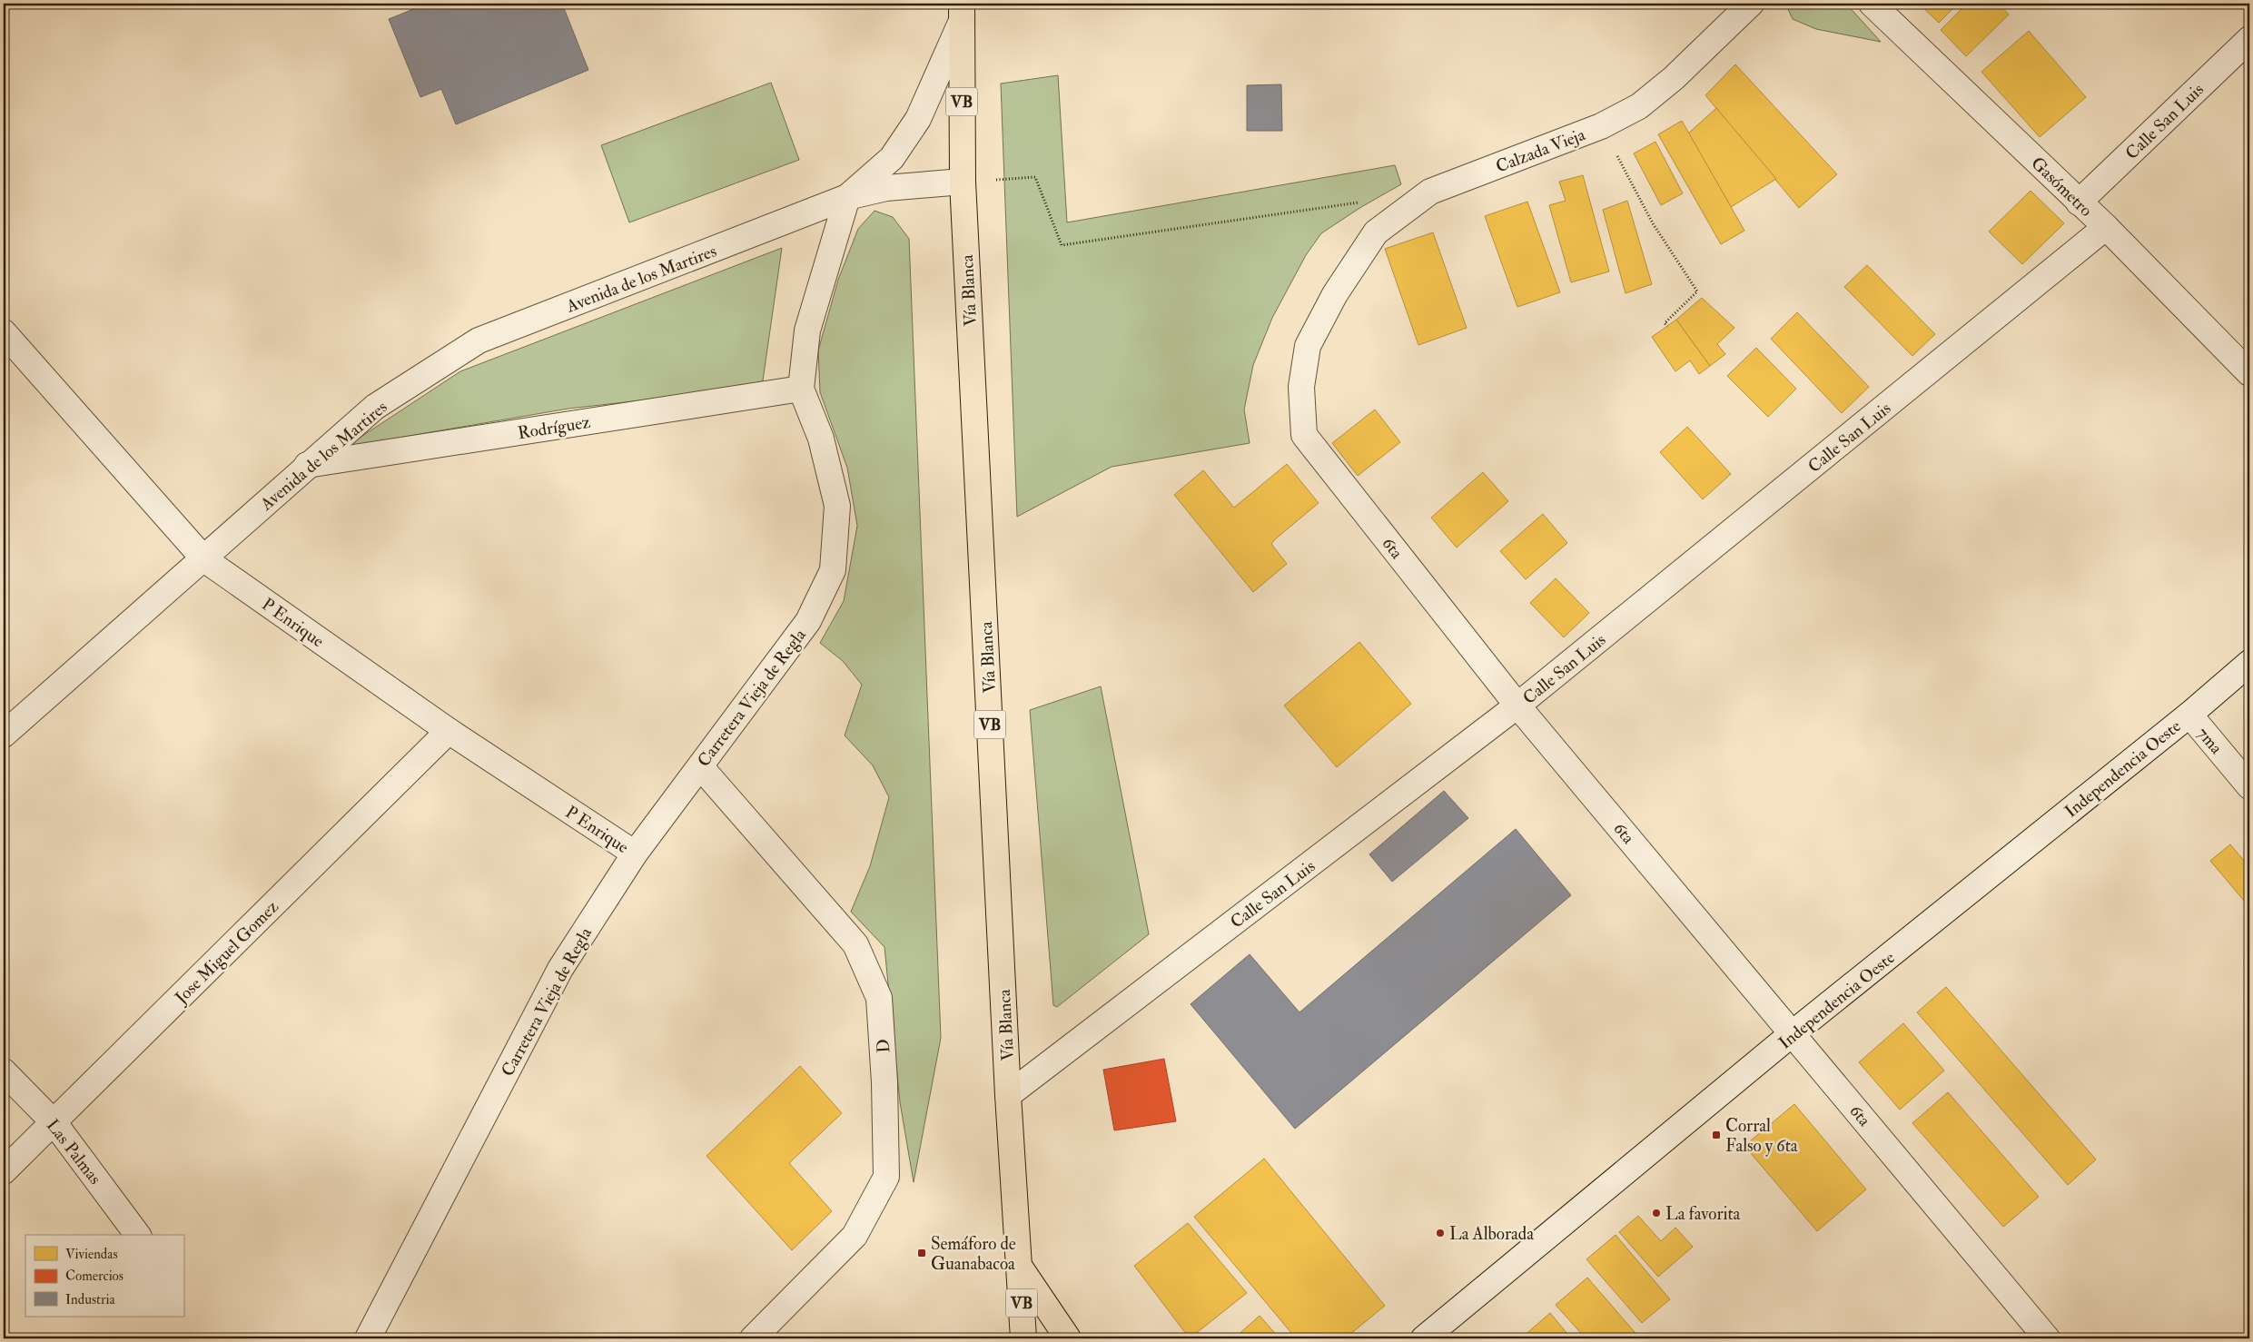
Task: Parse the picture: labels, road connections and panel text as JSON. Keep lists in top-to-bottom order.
{
  "streets": {
    "main road": ["VB", "Vía Blanca"],
    "street": [
      "Calle San Luis",
      "Calzada Vieja",
      "Gasómetro",
      "Avenida de los Martires",
      "Rodríguez",
      "6ta",
      "P Enrique",
      "Carretera Vieja de Regla",
      "7ma",
      "Independencia Oeste",
      "Jose Miguel Gomez",
      "D",
      "Las Palmas"
    ]
  },
  "crossings": [
    ["Calle San Luis", "Gasómetro"],
    ["Calle San Luis", "Vía Blanca"],
    ["Calle San Luis", "6ta"],
    ["Calzada Vieja", "6ta"],
    ["Avenida de los Martires", "Rodríguez"],
    ["Avenida de los Martires", "P Enrique"],
    ["Avenida de los Martires", "Carretera Vieja de Regla"],
    ["Rodríguez", "Carretera Vieja de Regla"],
    ["6ta", "Independencia Oeste"],
    ["P Enrique", "Carretera Vieja de Regla"],
    ["P Enrique", "Jose Miguel Gomez"],
    ["Carretera Vieja de Regla", "D"],
    ["7ma", "Independencia Oeste"],
    ["Jose Miguel Gomez", "Las Palmas"]
  ],
  "places": {
    "transit": ["Corral Falso y 6ta", "Semáforo de Guanabacoa"],
    "other": ["La favorita", "La Alborada"]
  },
  "legend": ["Viviendas", "Comercios", "Industria"]
}
